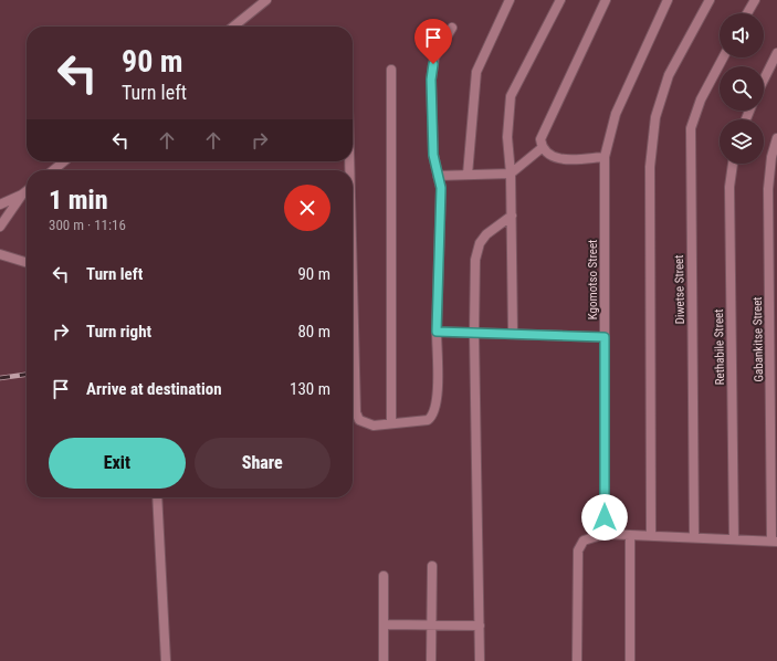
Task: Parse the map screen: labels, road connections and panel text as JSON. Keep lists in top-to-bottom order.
{
  "streets": {
    "street": [
      "Kgomotso Street",
      "Diwetse Street",
      "Gabankitse Street",
      "Rethabile Street"
    ]
  },
  "page": {
    "turn": ["90 m", "Turn left"],
    "heading": ["1 min", "300 m · 11:16"],
    "list": [
      {
        "name": "Turn left",
        "value": "90 m"
      },
      {
        "name": "Turn right",
        "value": "80 m"
      },
      {
        "name": "Arrive at destination",
        "value": "130 m"
      }
    ],
    "buttons": ["Exit", "Share"]
  }
}
